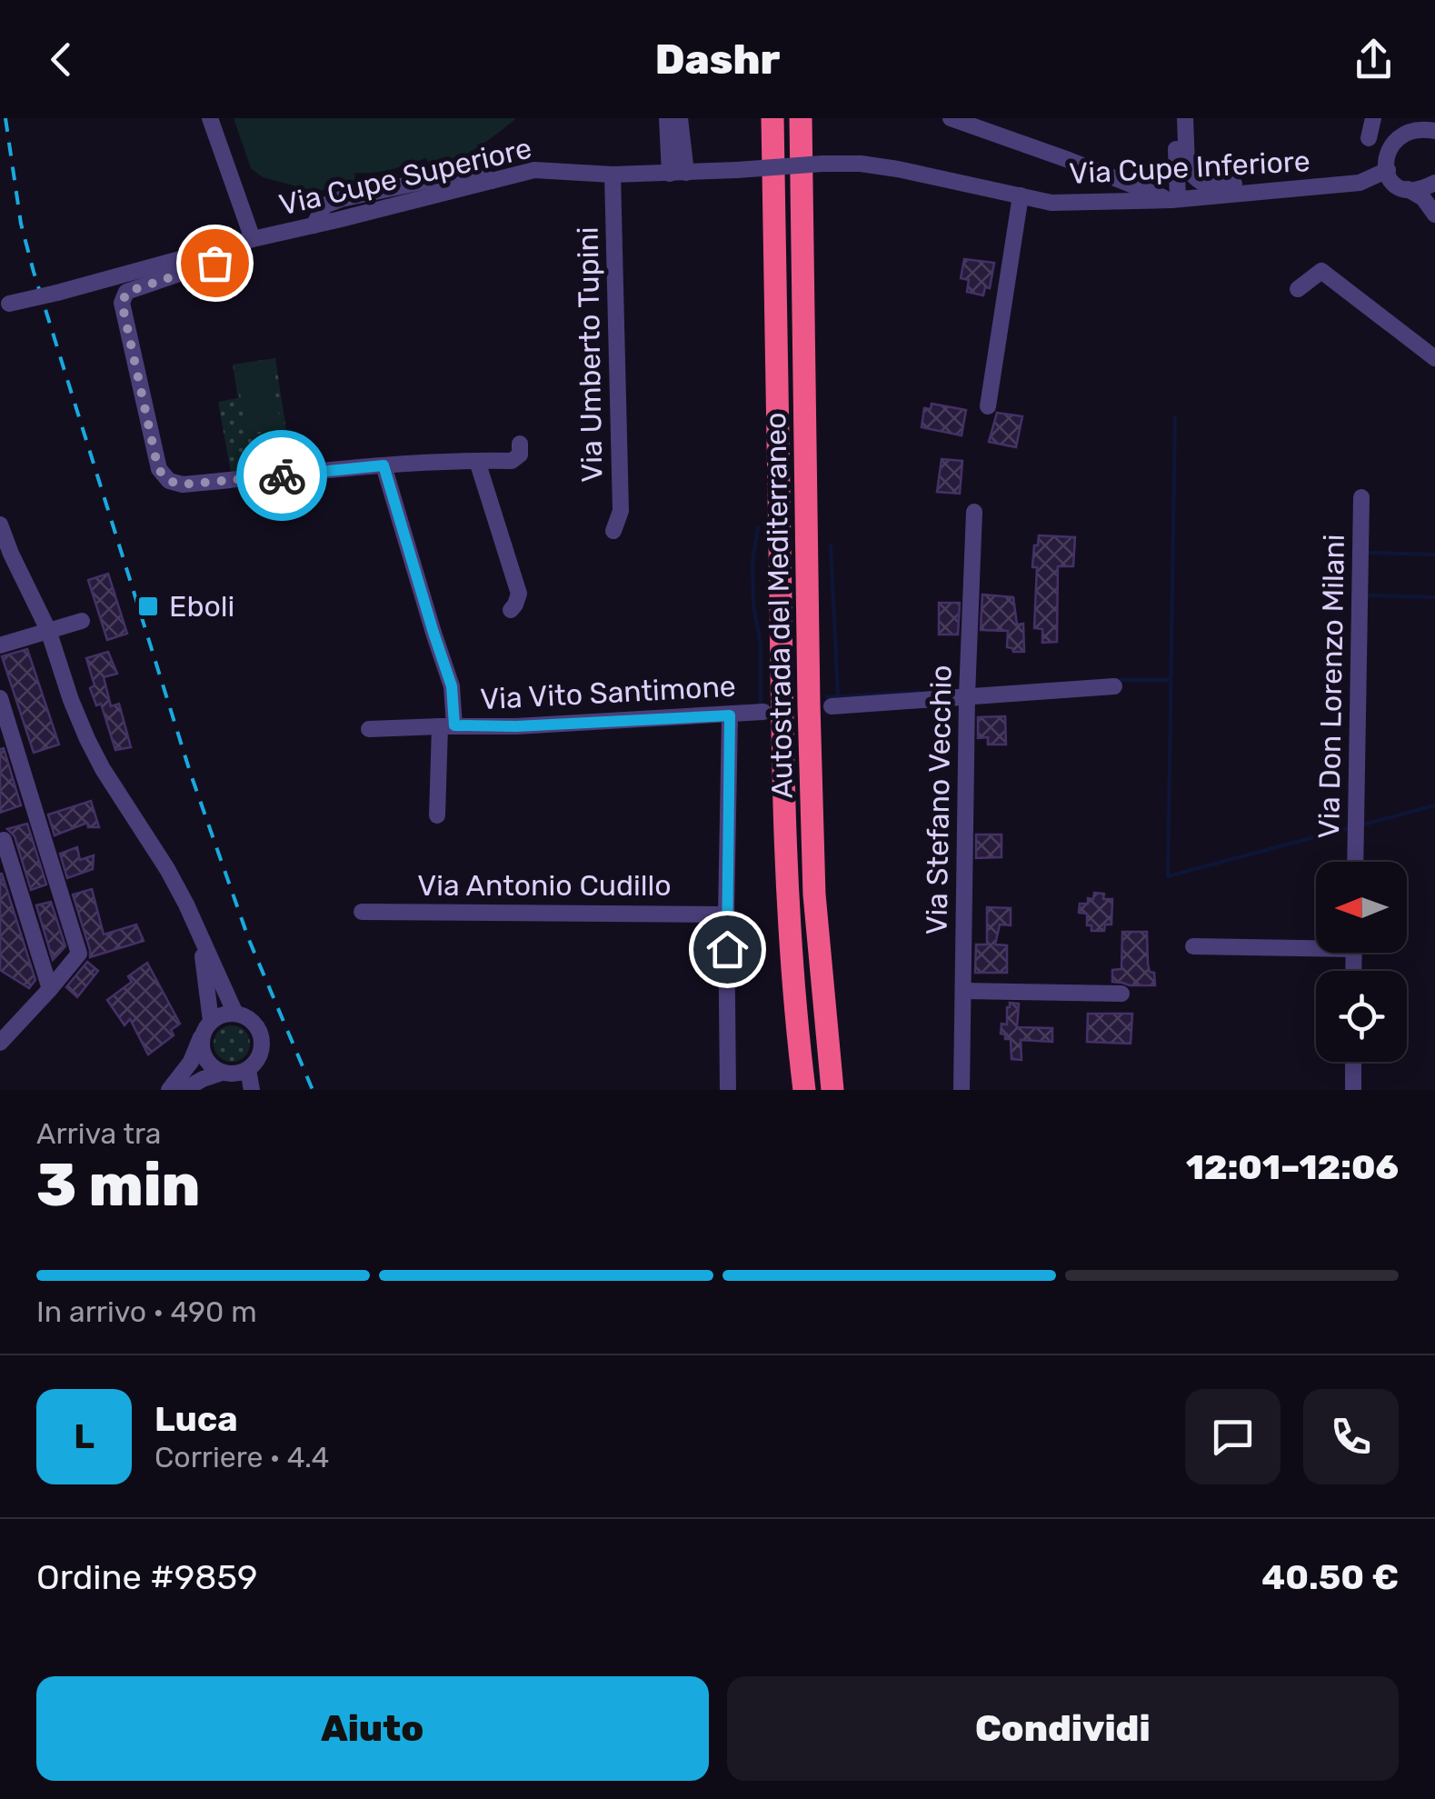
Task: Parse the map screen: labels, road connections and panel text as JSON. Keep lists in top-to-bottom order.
{
  "streets": {
    "highway": ["Autostrada del Mediterraneo"],
    "street": [
      "Via Cupe Inferiore",
      "Via Cupe Superiore",
      "Via Umberto Tupini",
      "Via Don Lorenzo Milani",
      "Via Vito Santimone",
      "Via Stefano Vecchio",
      "Via Antonio Cudillo"
    ]
  },
  "crossings": [
    ["Via Cupe Inferiore", "Via Cupe Superiore"],
    ["Via Cupe Superiore", "Via Umberto Tupini"]
  ],
  "places": {
    "transit": ["Eboli"]
  },
  "north": "left",
  "page": {
    "header": "Dashr",
    "heading": ["3 min", "Arriva tra", "12:01–12:06"],
    "panel": [
      "Luca",
      "Corriere · 4.4",
      "Ordine #9859",
      "40.50 €"
    ],
    "bar": "In arrivo · 490 m",
    "round": "L",
    "buttons": ["Aiuto", "Condividi"]
  }
}
